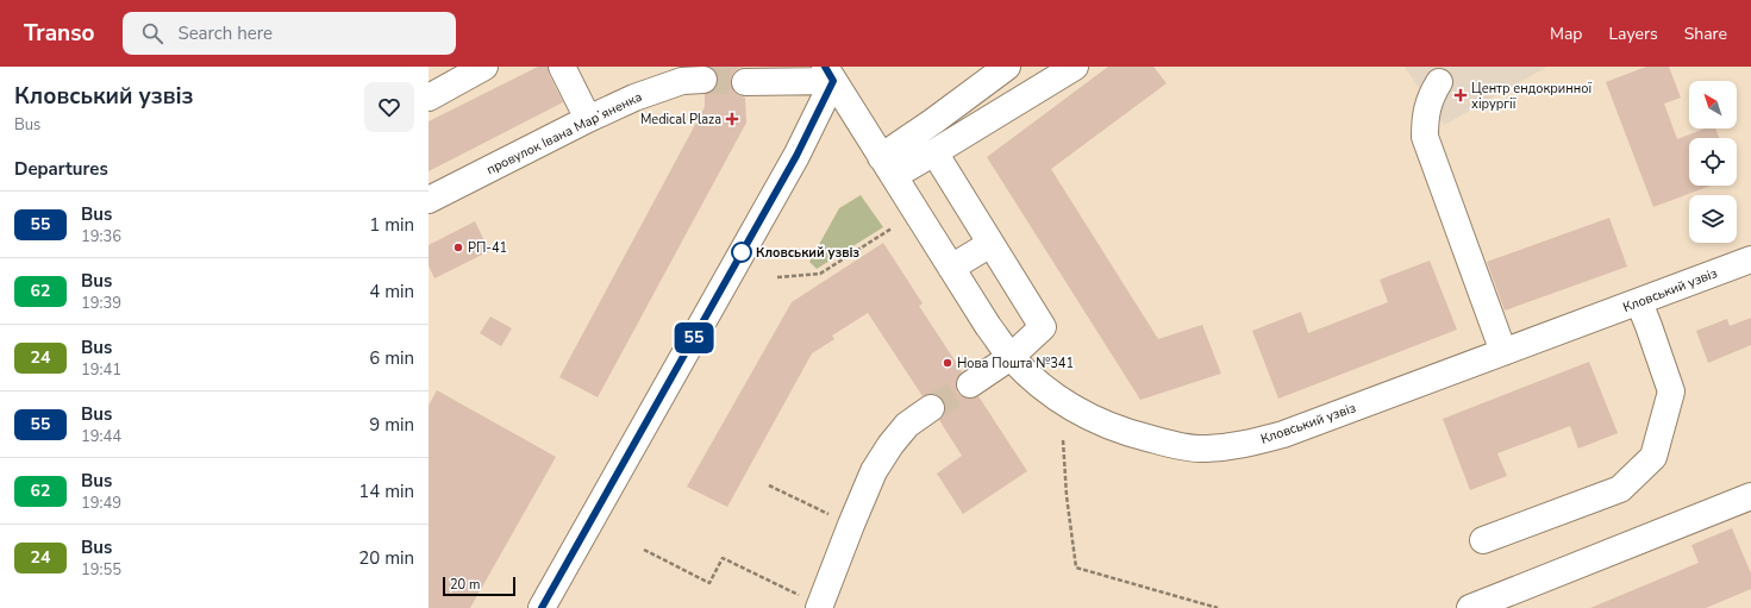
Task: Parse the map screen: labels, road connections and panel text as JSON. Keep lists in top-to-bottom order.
{
  "streets": {
    "street": ["провулок Івана Марʼяненка", "Кловський узвіз"]
  },
  "places": {
    "health": ["Центр ендокринної хірургії", "Medical Plaza"],
    "other": ["РП-41", "Кловський узвіз", "Нова Пошта №341"]
  },
  "lines": ["bus line 55"],
  "scale_bar": "20 m",
  "north": "top left",
  "page": {
    "header": "Transo",
    "search": "Search here",
    "nav": ["Map", "Layers", "Share"],
    "heading": [
      ["Кловський узвіз", "Bus"],
      "Departures"
    ],
    "on_map": "55",
    "list": [
      {
        "mark": "55",
        "name": "Bus",
        "note": "19:36",
        "value": "1 min"
      },
      {
        "mark": "62",
        "name": "Bus",
        "note": "19:39",
        "value": "4 min"
      },
      {
        "mark": "24",
        "name": "Bus",
        "note": "19:41",
        "value": "6 min"
      },
      {
        "mark": "55",
        "name": "Bus",
        "note": "19:44",
        "value": "9 min"
      },
      {
        "mark": "62",
        "name": "Bus",
        "note": "19:49",
        "value": "14 min"
      },
      {
        "mark": "24",
        "name": "Bus",
        "note": "19:55",
        "value": "20 min"
      }
    ],
    "scale": "20 m"
  }
}
